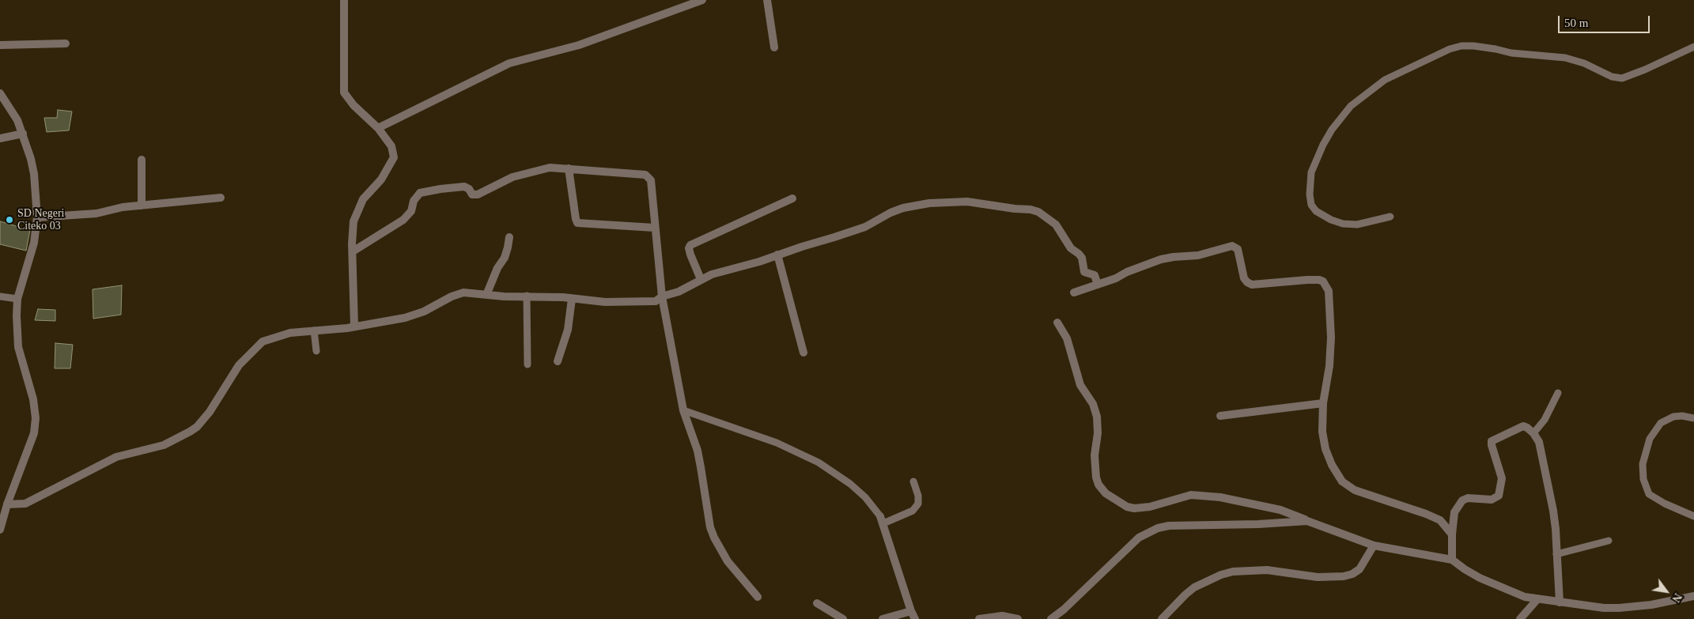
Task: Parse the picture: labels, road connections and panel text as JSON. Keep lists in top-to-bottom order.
{
  "places": ["SD Negeri Citeko 03"],
  "scale_bar": "50 m",
  "north": "bottom right"
}
